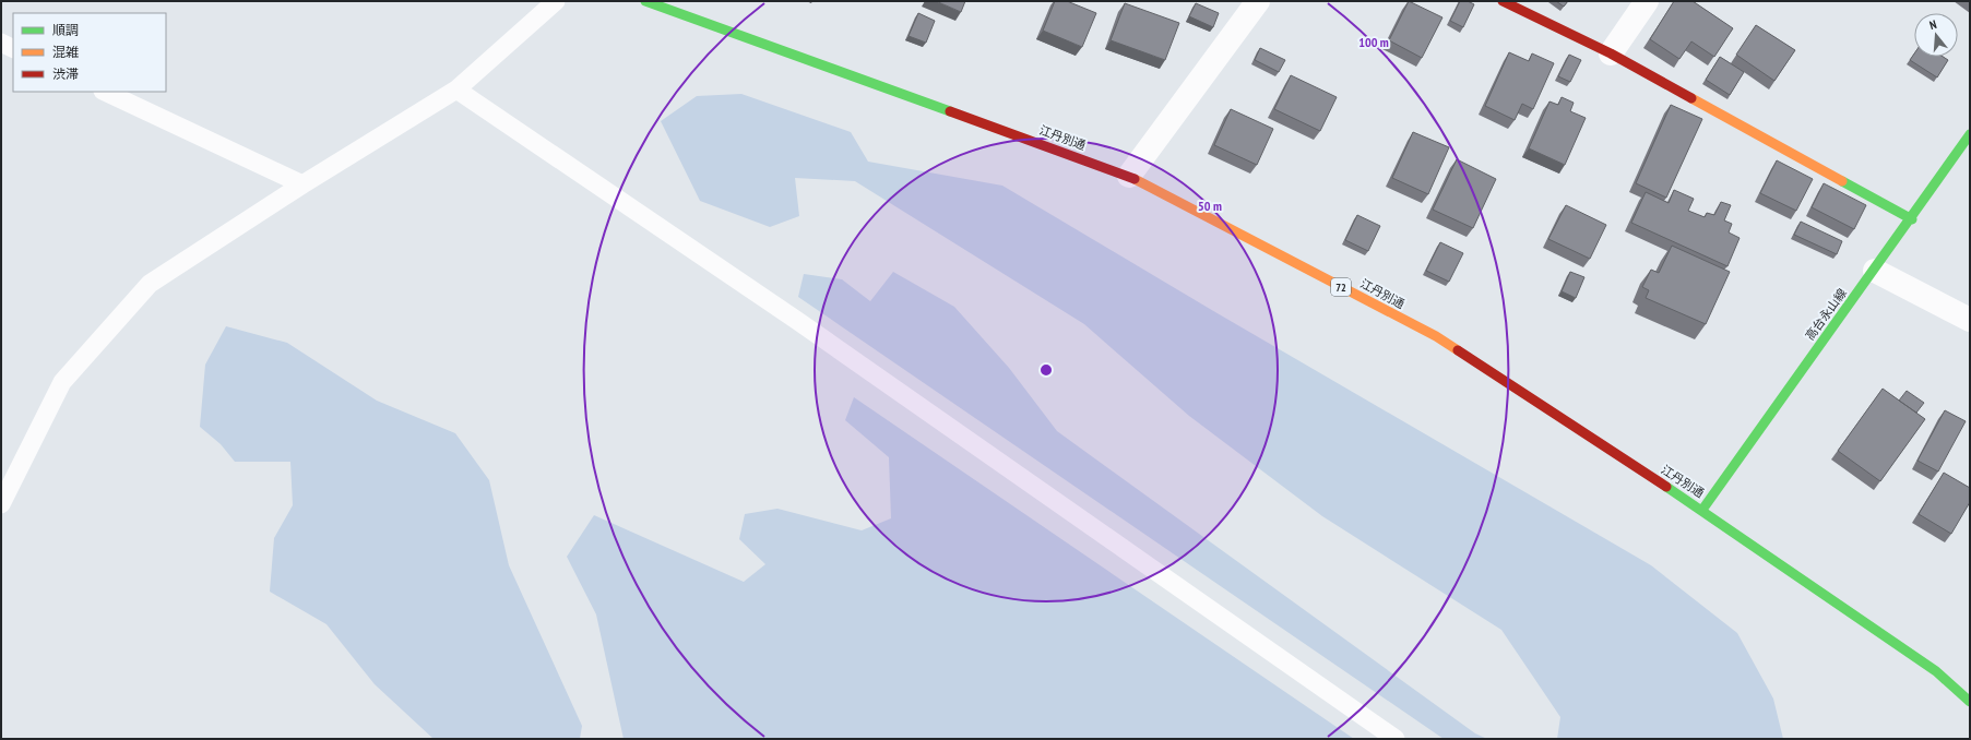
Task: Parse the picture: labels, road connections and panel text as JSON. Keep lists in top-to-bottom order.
{
  "streets": {
    "main road": ["江丹別通", "72", "高台永山線"]
  },
  "crossings": [
    ["江丹別通", "高台永山線"]
  ],
  "legend": ["順調", "混雑", "渋滞"],
  "north": "top",
  "rings": ["100 m", "50 m"]
}
